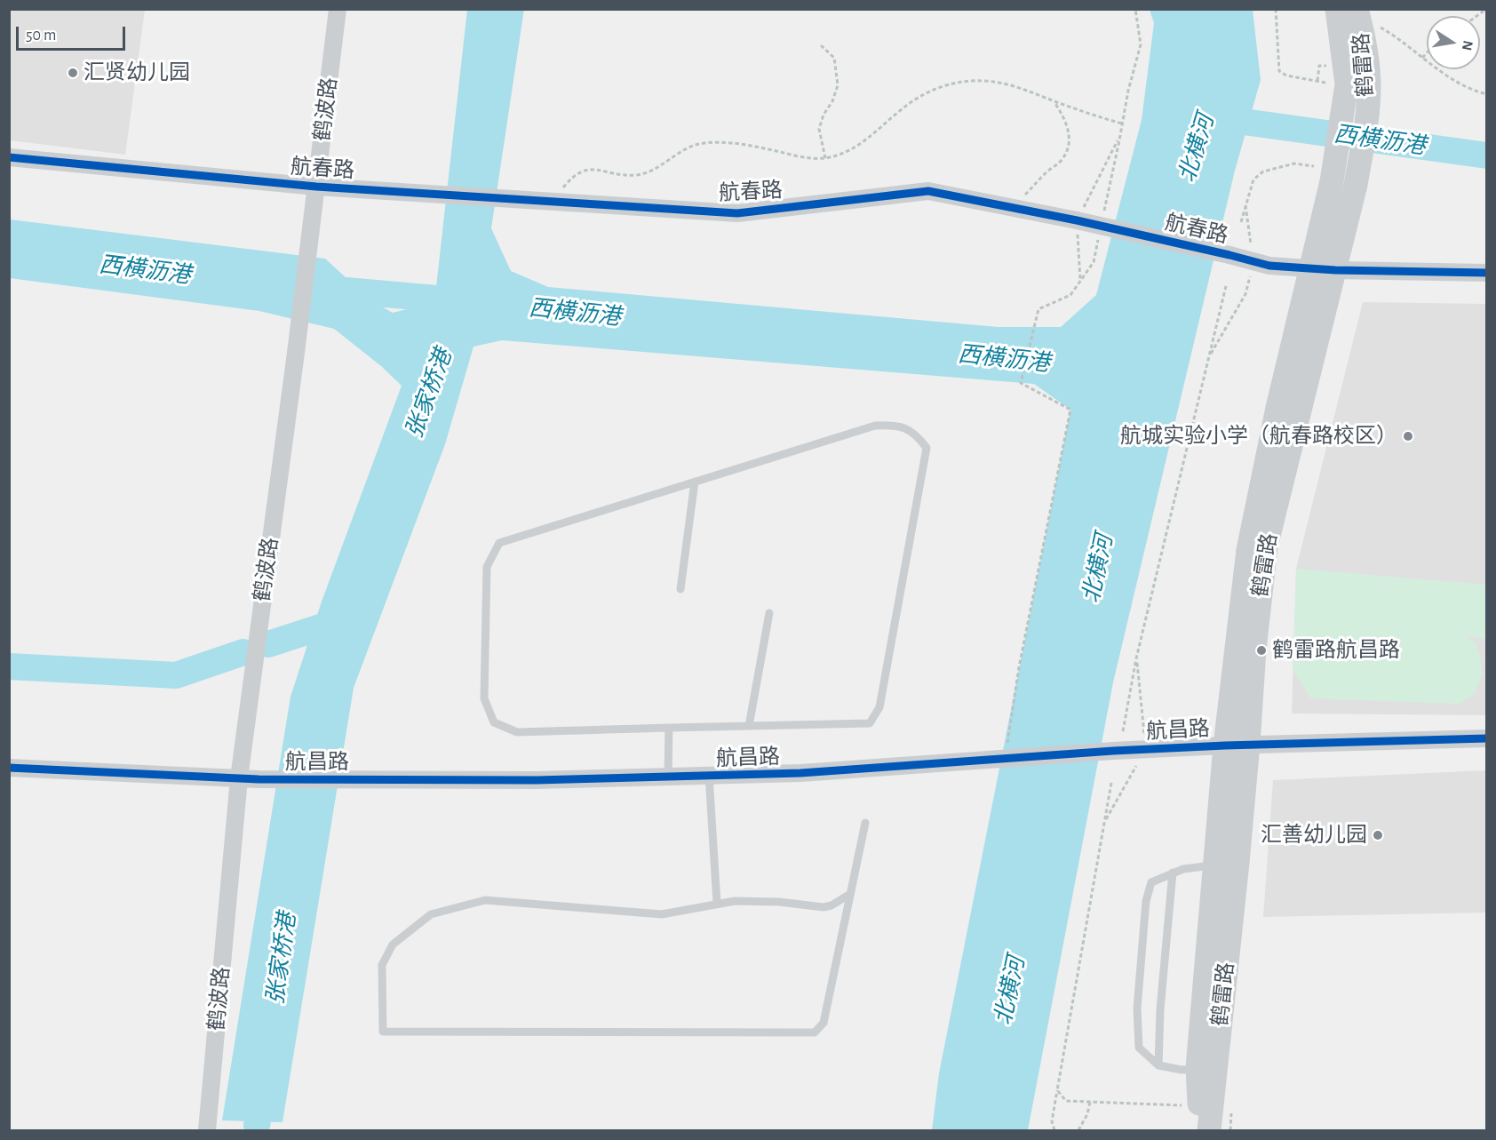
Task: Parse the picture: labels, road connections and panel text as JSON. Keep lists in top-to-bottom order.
{
  "streets": {
    "street": [
      "鹤雷路",
      "鹤波路",
      "航春路",
      "航昌路"
    ]
  },
  "crossings": [
    ["鹤雷路", "航春路"],
    ["鹤雷路", "航昌路"],
    ["鹤波路", "航春路"],
    ["鹤波路", "航昌路"]
  ],
  "water": ["西横沥港", "北横河", "张家桥港"],
  "places": [
    "汇贤幼儿园",
    "航城实验小学（航春路校区）",
    "鹤雷路航昌路",
    "汇善幼儿园"
  ],
  "scale_bar": "50 m",
  "north": "right"
}
